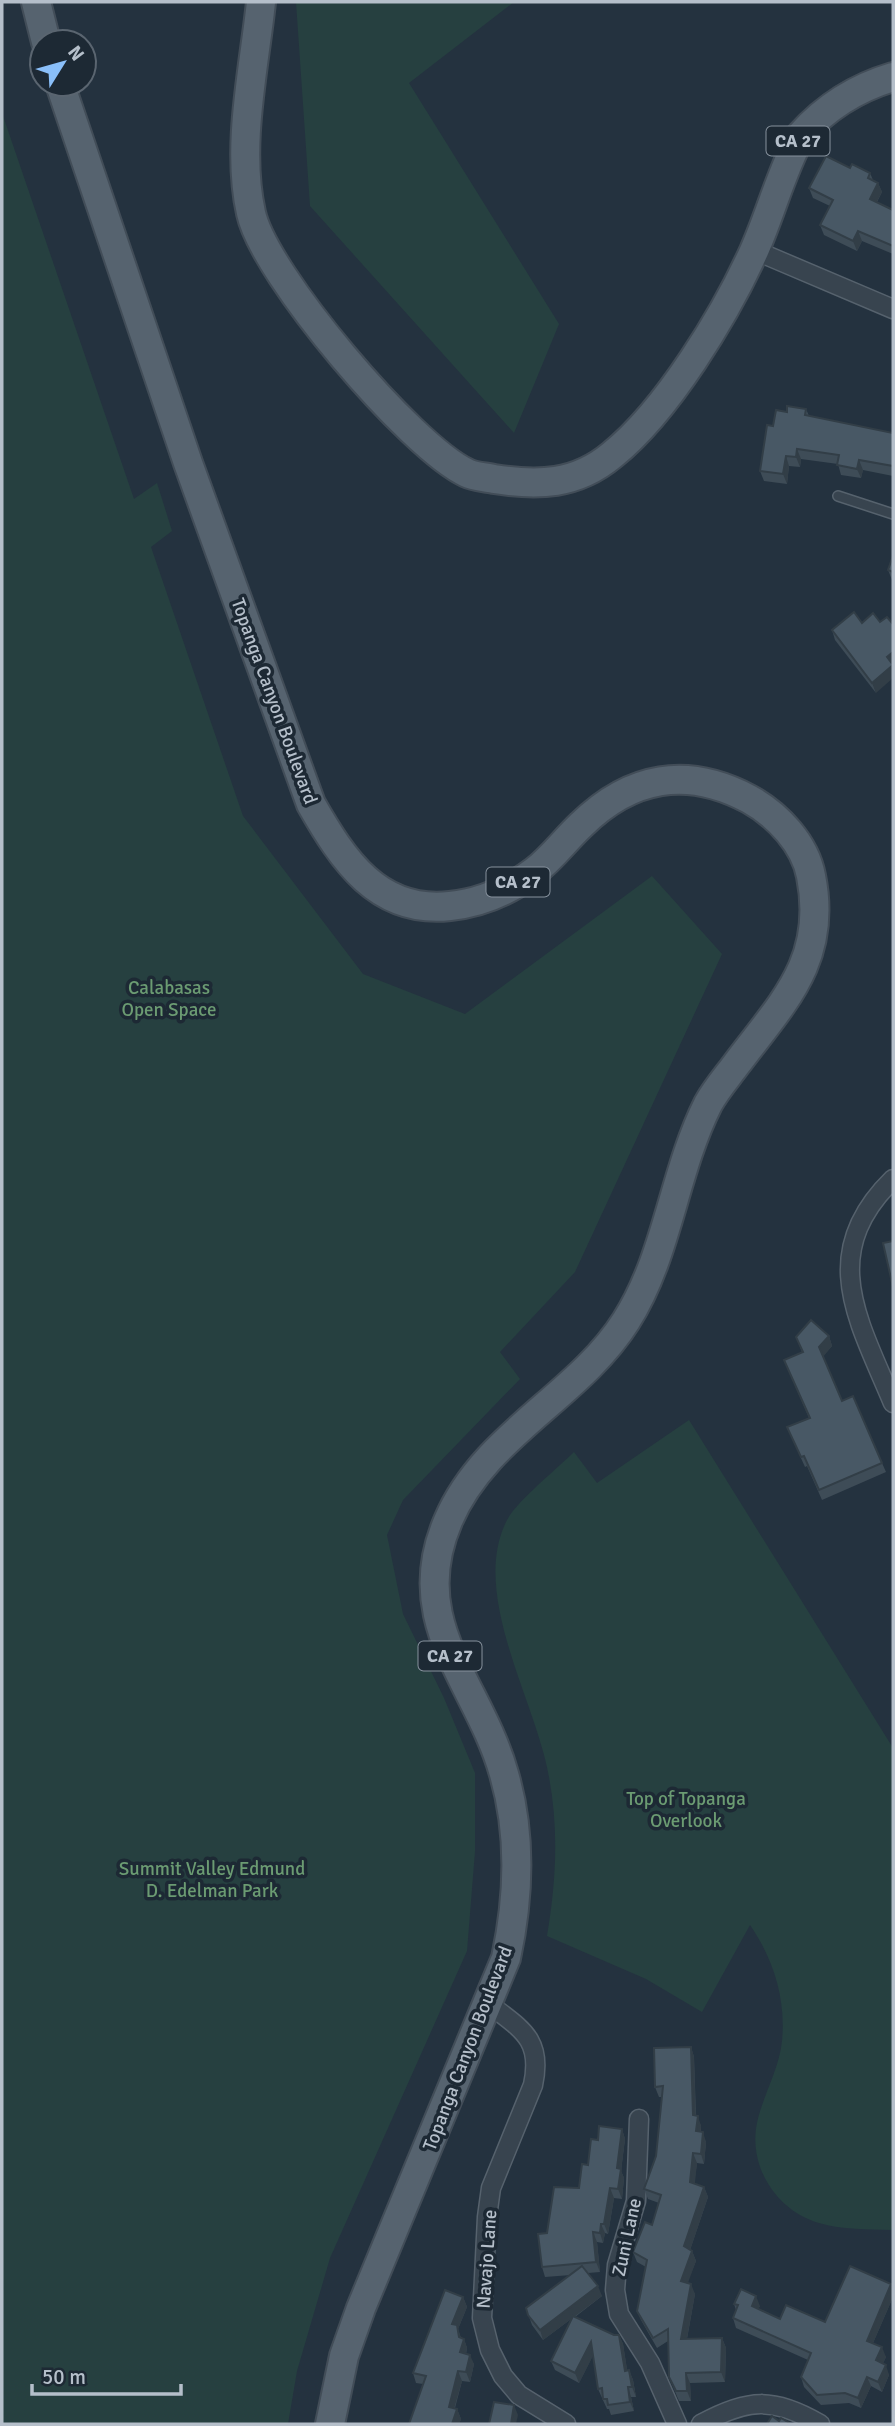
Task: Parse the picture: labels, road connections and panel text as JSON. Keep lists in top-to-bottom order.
{
  "streets": {
    "main road": ["CA 27", "Topanga Canyon Boulevard"],
    "street": ["Zuni Lane", "Navajo Lane"]
  },
  "crossings": [
    ["Topanga Canyon Boulevard", "Navajo Lane"]
  ],
  "parks": ["Calabasas Open Space", "Top of Topanga Overlook", "Summit Valley Edmund D. Edelman Park"],
  "scale_bar": "50 m",
  "north": "top right"
}
